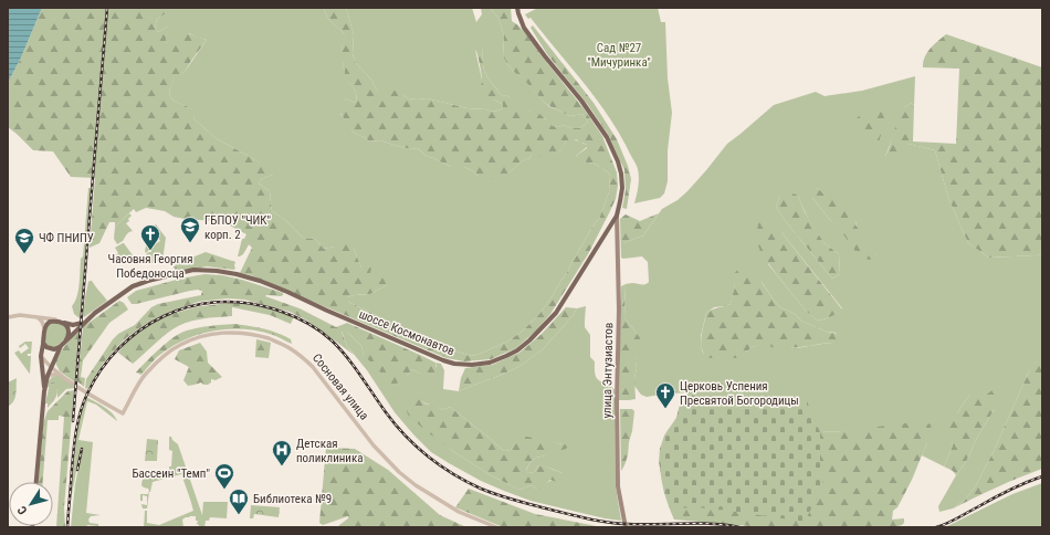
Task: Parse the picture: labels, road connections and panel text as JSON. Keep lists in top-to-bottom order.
{
  "streets": {
    "main road": ["шоссе Космонавтов", "улица Энтузиастов"],
    "street": ["Сосновая улица"]
  },
  "crossings": [
    ["шоссе Космонавтов", "улица Энтузиастов"]
  ],
  "parks": ["Сад №27 \"Мичуринка\""],
  "places": {
    "school or university": ["ГБПОУ \"ЧИК\" корп. 2", "ЧФ ПНИПУ"],
    "church": ["Часовня Георгия Победоносца", "Церковь Успения Пресвятой Богородицы"],
    "hospital": ["Детская поликлиника"],
    "sports": ["Бассеин \"Темп\""],
    "library": ["Библиотека №9"]
  },
  "north": "bottom left"
}
